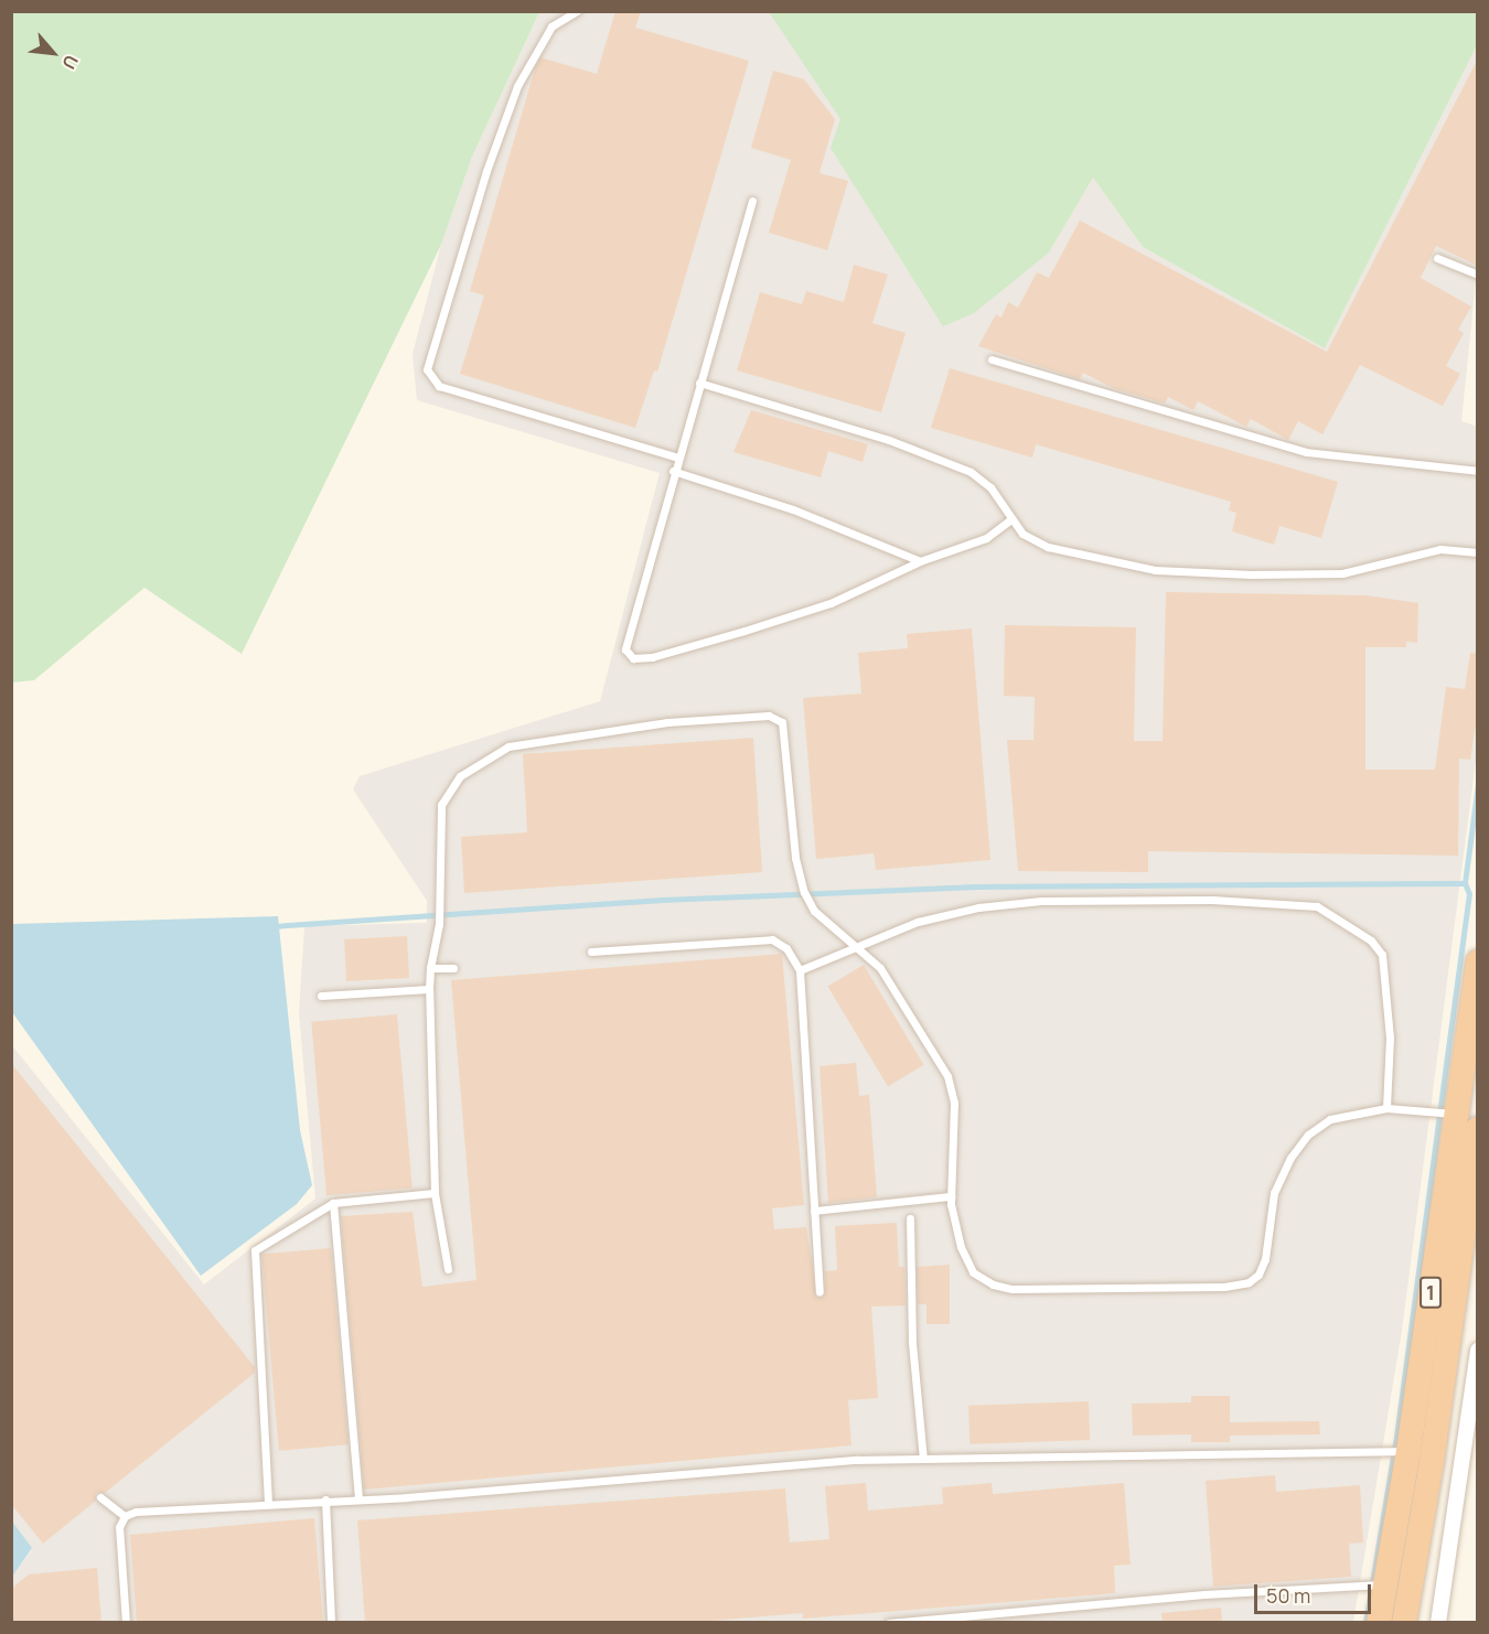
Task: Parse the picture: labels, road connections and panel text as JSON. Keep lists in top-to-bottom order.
{
  "streets": {
    "highway": ["1"]
  },
  "scale_bar": "50 m",
  "north": "bottom right"
}
